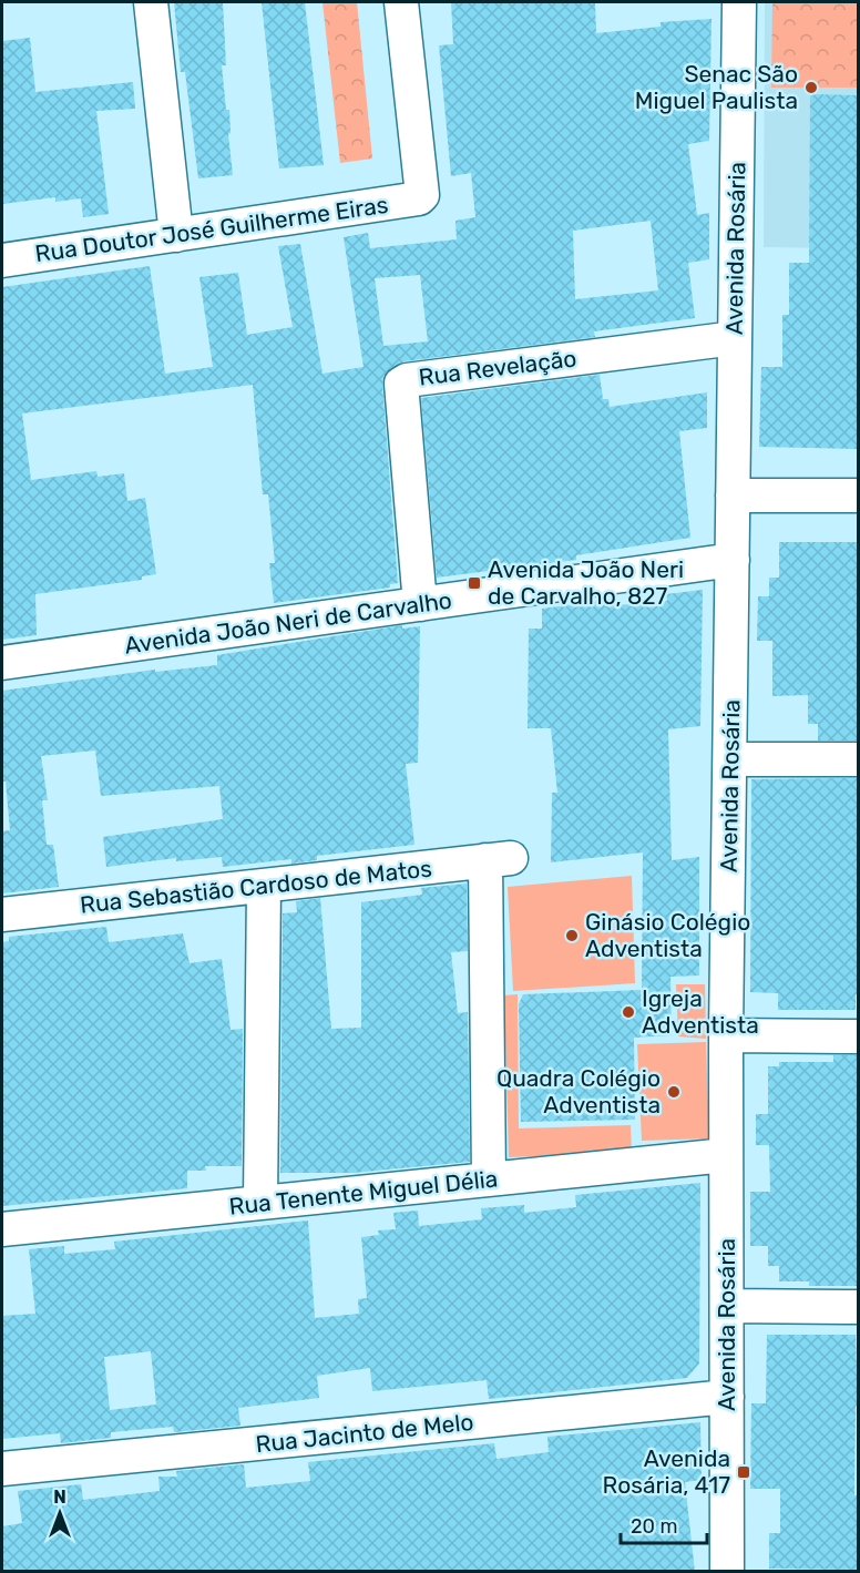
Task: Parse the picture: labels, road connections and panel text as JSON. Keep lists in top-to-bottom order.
{
  "streets": {
    "street": [
      "Rua Doutor José Guilherme Eiras",
      "Avenida Rosária",
      "Rua Revelação",
      "Avenida João Neri de Carvalho",
      "Rua Sebastião Cardoso de Matos",
      "Rua Tenente Miguel Délia",
      "Rua Jacinto de Melo"
    ]
  },
  "crossings": [
    ["Avenida Rosária", "Rua Revelação"],
    ["Avenida Rosária", "Avenida João Neri de Carvalho"],
    ["Avenida Rosária", "Rua Tenente Miguel Délia"],
    ["Avenida Rosária", "Rua Jacinto de Melo"],
    ["Rua Revelação", "Avenida João Neri de Carvalho"],
    ["Rua Sebastião Cardoso de Matos", "Rua Tenente Miguel Délia"]
  ],
  "places": {
    "other": [
      "Senac São Miguel Paulista",
      "Ginásio Colégio Adventista",
      "Igreja Adventista",
      "Quadra Colégio Adventista"
    ],
    "transit": ["Avenida João Neri de Carvalho, 827", "Avenida Rosária, 417"]
  },
  "scale_bar": "20 m",
  "north": "top"
}
